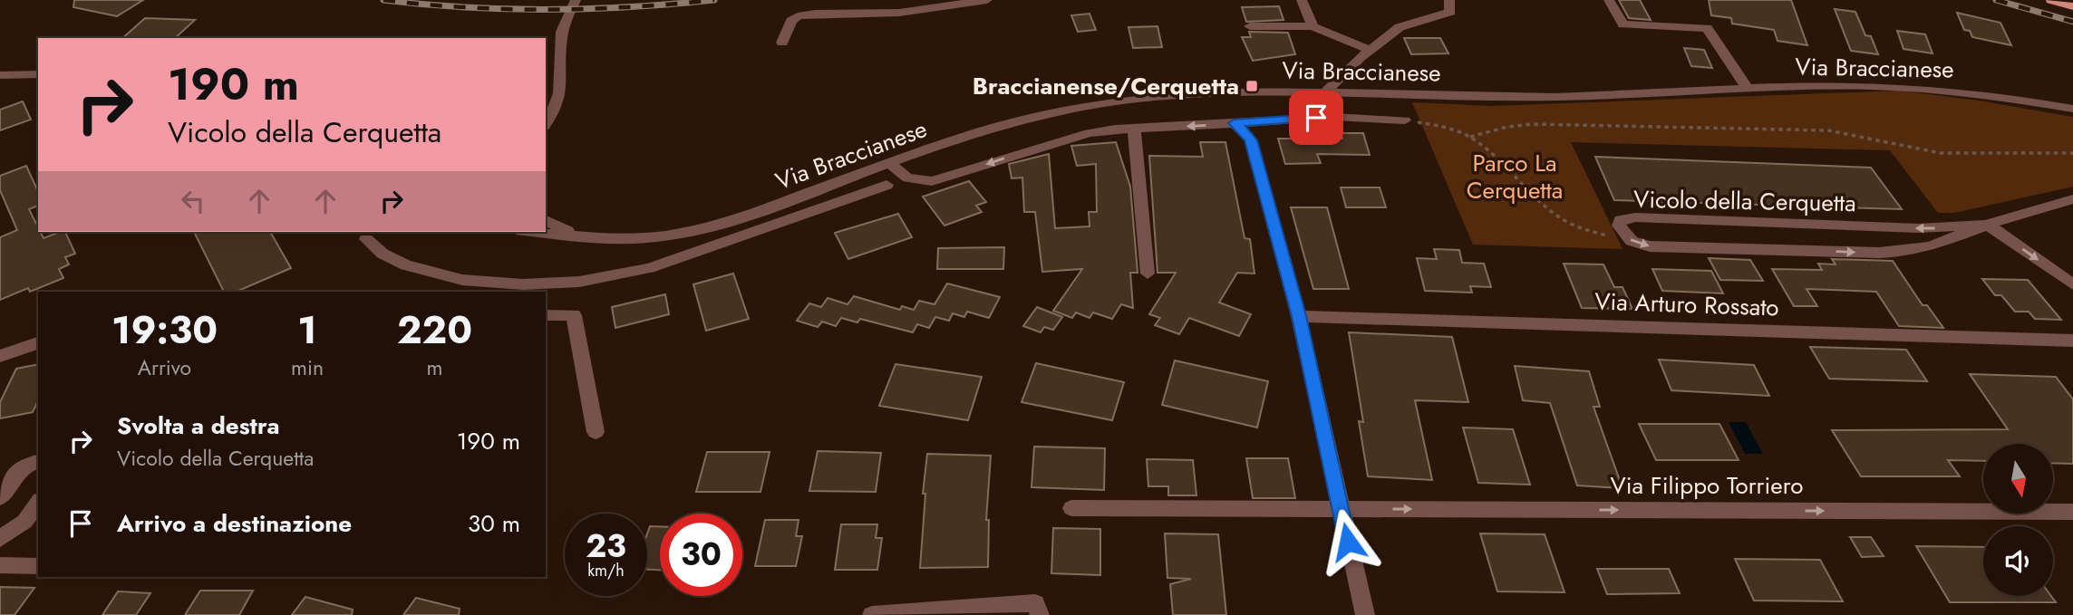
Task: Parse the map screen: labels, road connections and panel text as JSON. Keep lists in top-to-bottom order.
{
  "streets": {
    "street": [
      "Via Braccianese",
      "Vicolo della Cerquetta",
      "Via Arturo Rossato",
      "Via Filippo Torriero"
    ]
  },
  "one_way": ["Via Filippo Torriero"],
  "parks": ["Parco La Cerquetta"],
  "places": {
    "transit": ["Braccianense/Cerquetta"]
  },
  "north": "bottom",
  "page": {
    "turn": ["190 m", "Vicolo della Cerquetta"],
    "eta": [
      "19:30",
      "Arrivo",
      "1",
      "min",
      "220",
      "m"
    ],
    "list": [
      {
        "name": "Svolta a destra",
        "note": "Vicolo della Cerquetta",
        "value": "190 m"
      },
      {
        "name": "Arrivo a destinazione",
        "value": "30 m"
      }
    ],
    "speed": "23 km/h",
    "limit": "30"
  }
}
